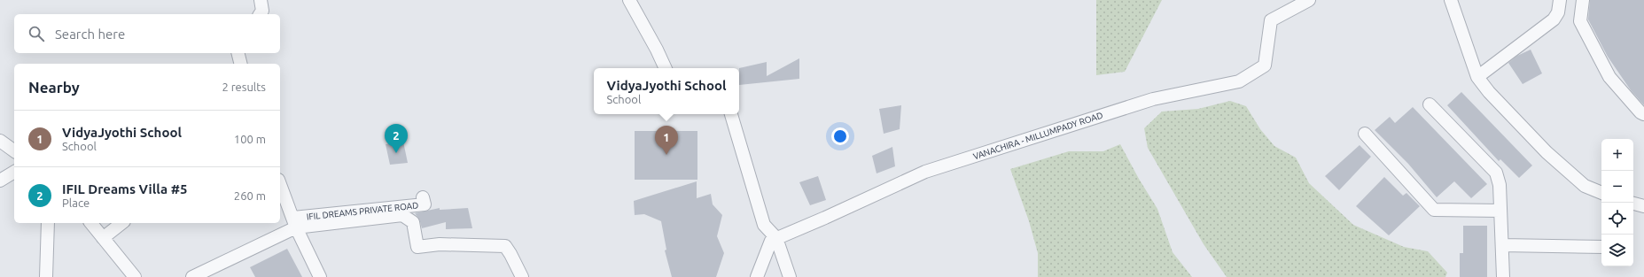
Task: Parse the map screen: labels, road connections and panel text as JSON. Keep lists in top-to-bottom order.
{
  "streets": {
    "street": ["VANACHIRA - MILLUMPADY ROAD", "IFIL DREAMS PRIVATE ROAD"]
  },
  "page": {
    "search": "Search here",
    "heading": ["Nearby", "2 results"],
    "popup": ["VidyaJyothi School", "School"],
    "list": [
      {
        "mark": "1",
        "name": "VidyaJyothi School",
        "note": "School",
        "value": "100 m"
      },
      {
        "mark": "2",
        "name": "IFIL Dreams Villa #5",
        "note": "Place",
        "value": "260 m"
      }
    ],
    "pins": ["2", "1"],
    "map_buttons": ["+", "−"]
  }
}
